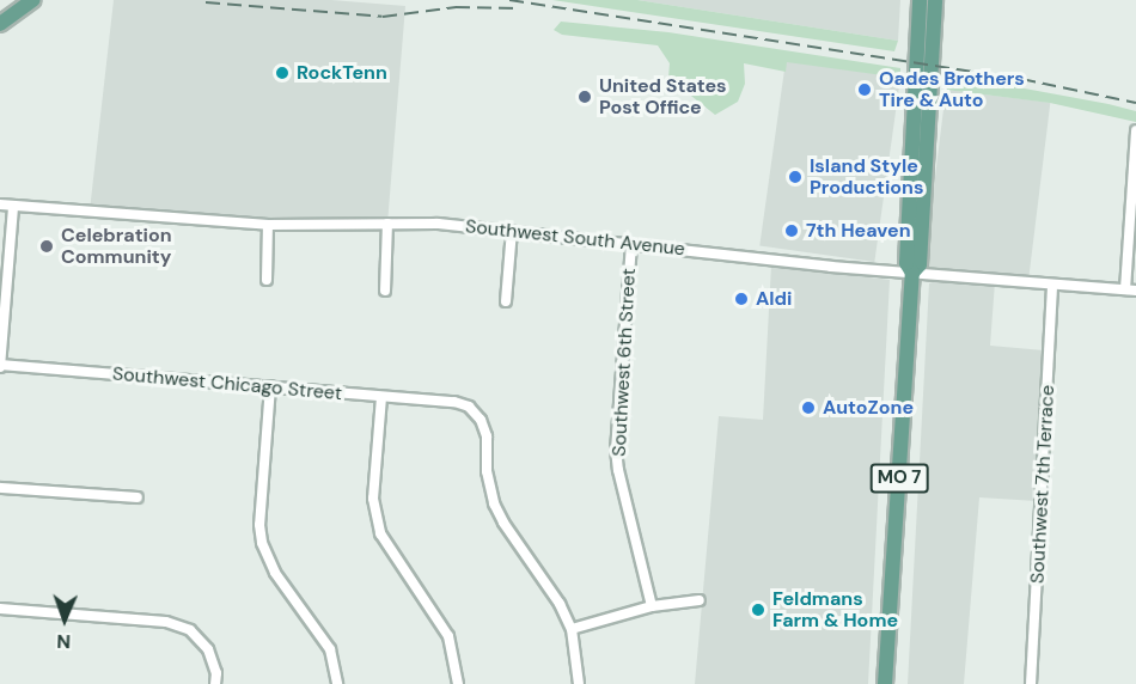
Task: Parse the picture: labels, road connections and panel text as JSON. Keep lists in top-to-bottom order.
{
  "streets": {
    "main road": ["MO 7"],
    "street": [
      "Southwest South Avenue",
      "Southwest 6th Street",
      "Southwest Chicago Street",
      "Southwest 7th Terrace"
    ]
  },
  "crossings": [
    ["Southwest South Avenue", "Southwest 6th Street"],
    ["Southwest South Avenue", "MO 7"],
    ["Southwest South Avenue", "Southwest 7th Terrace"]
  ],
  "places": [
    "RockTenn",
    "Oades Brothers Tire & Auto",
    "United States Post Office",
    "Island Style Productions",
    "7th Heaven",
    "Celebration Community",
    "Aldi",
    "AutoZone",
    "Feldmans Farm & Home"
  ],
  "north": "bottom"
}
